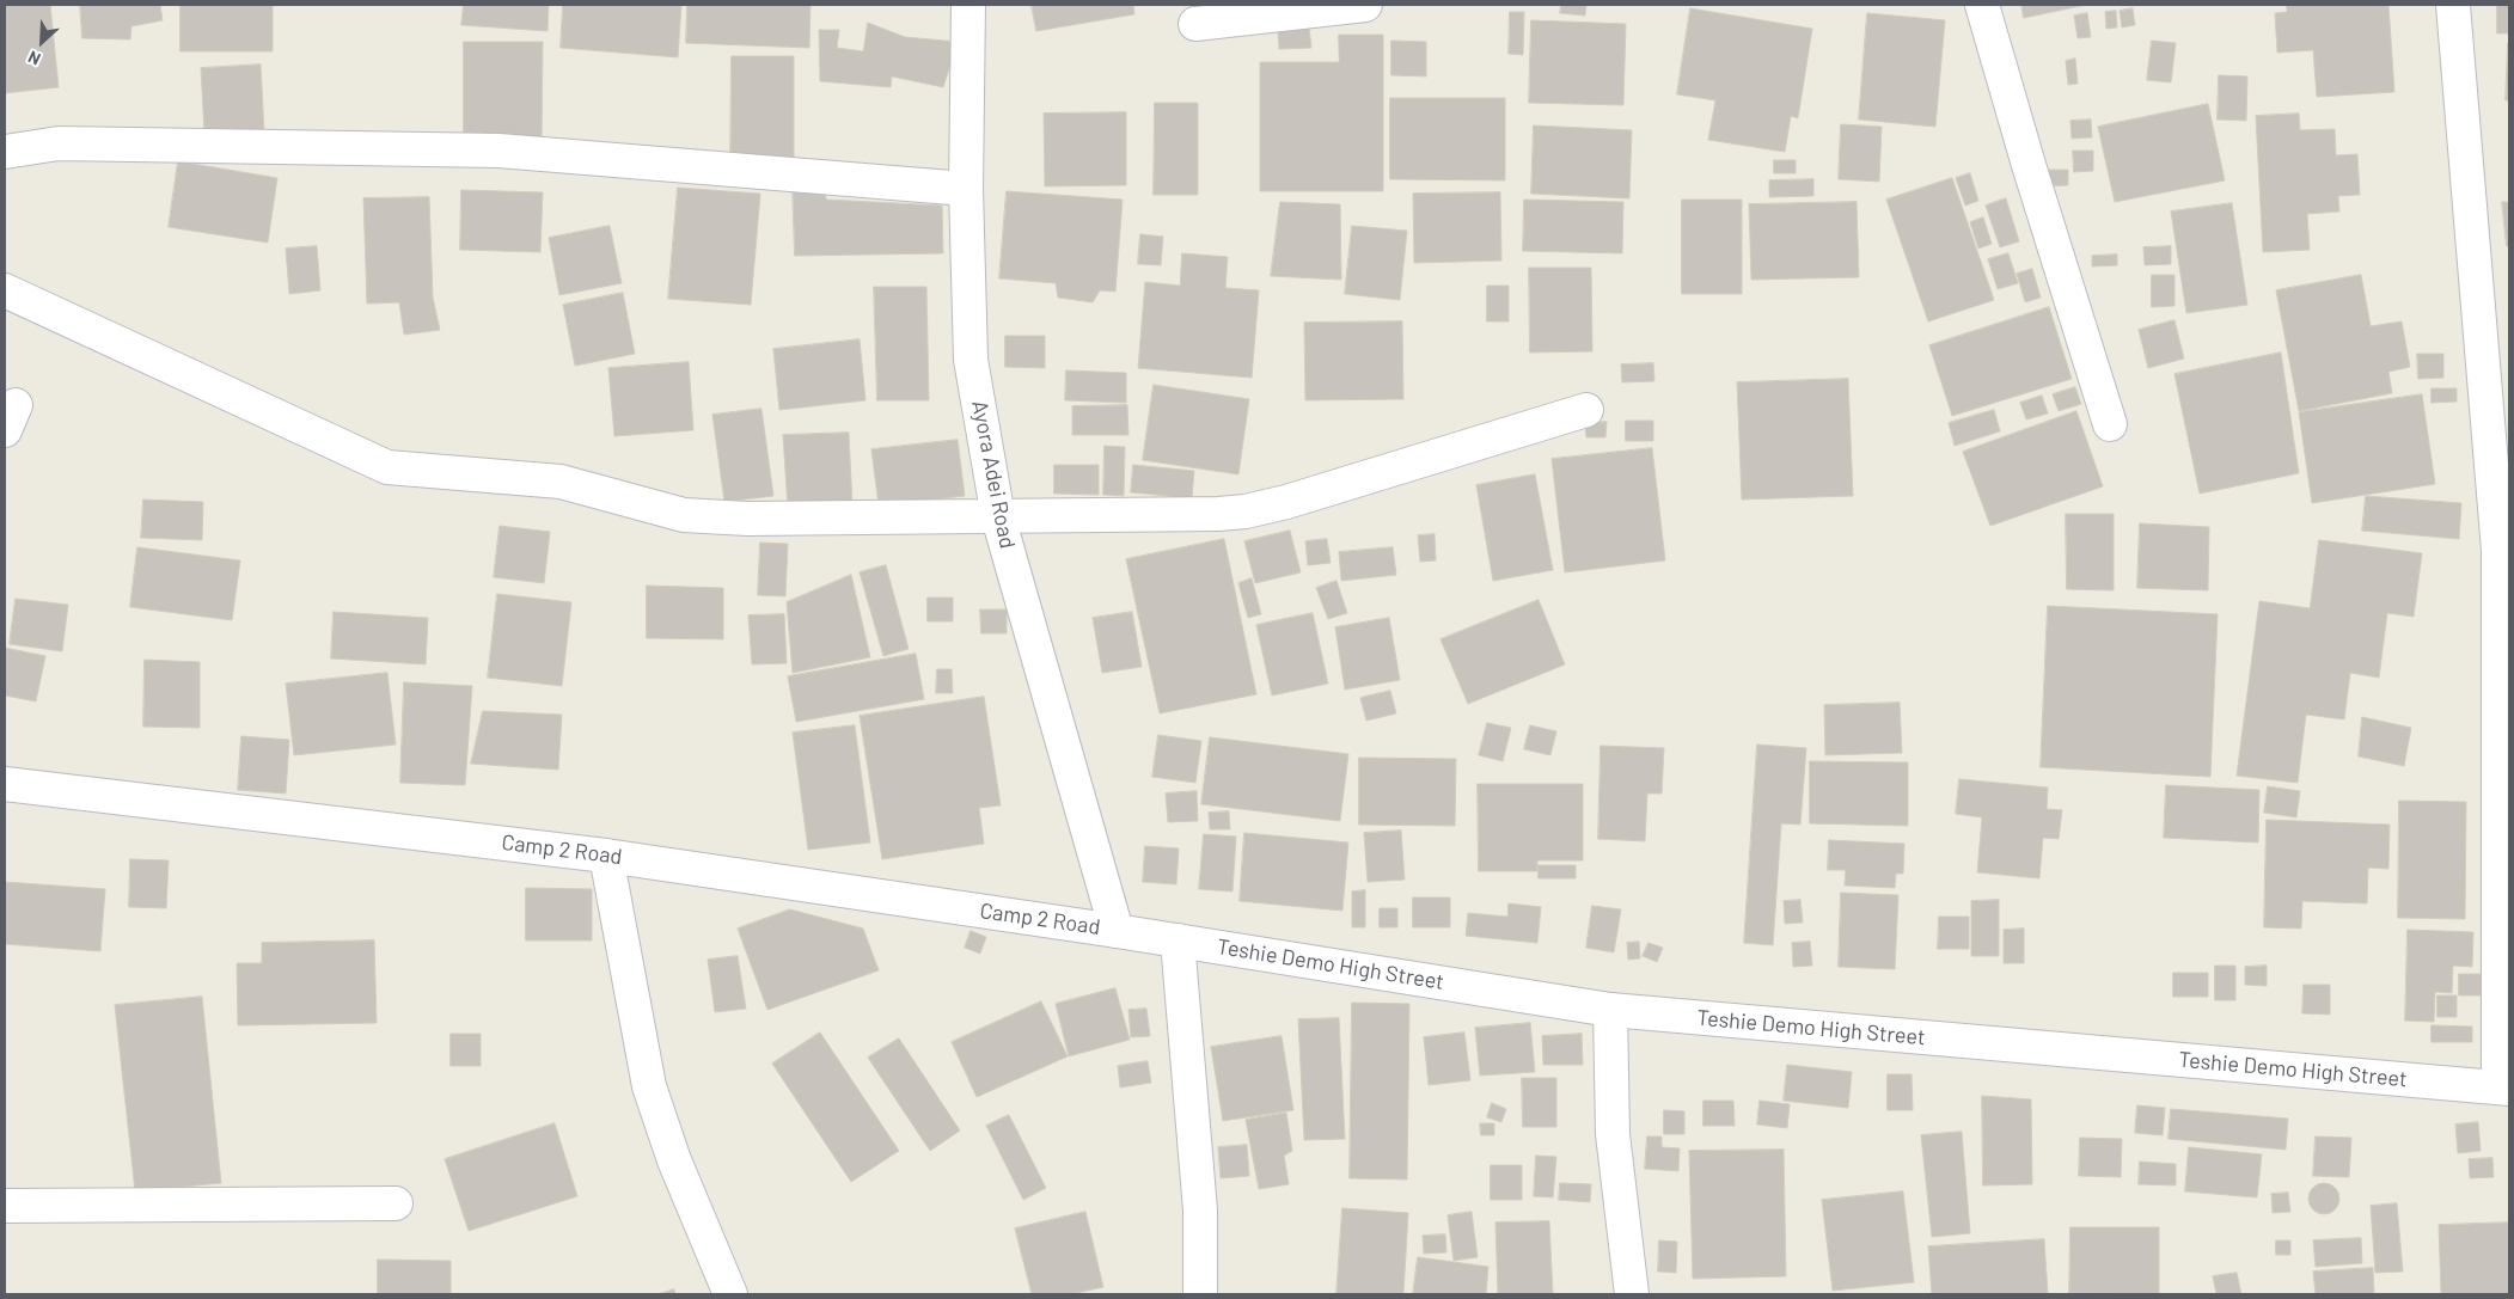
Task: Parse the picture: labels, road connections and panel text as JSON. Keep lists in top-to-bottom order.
{
  "streets": {
    "street": ["Ayora Adei Road", "Camp 2 Road", "Teshie Demo High Street"]
  },
  "crossings": [
    ["Ayora Adei Road", "Camp 2 Road"],
    ["Ayora Adei Road", "Teshie Demo High Street"],
    ["Camp 2 Road", "Teshie Demo High Street"]
  ],
  "north": "bottom left"
}
